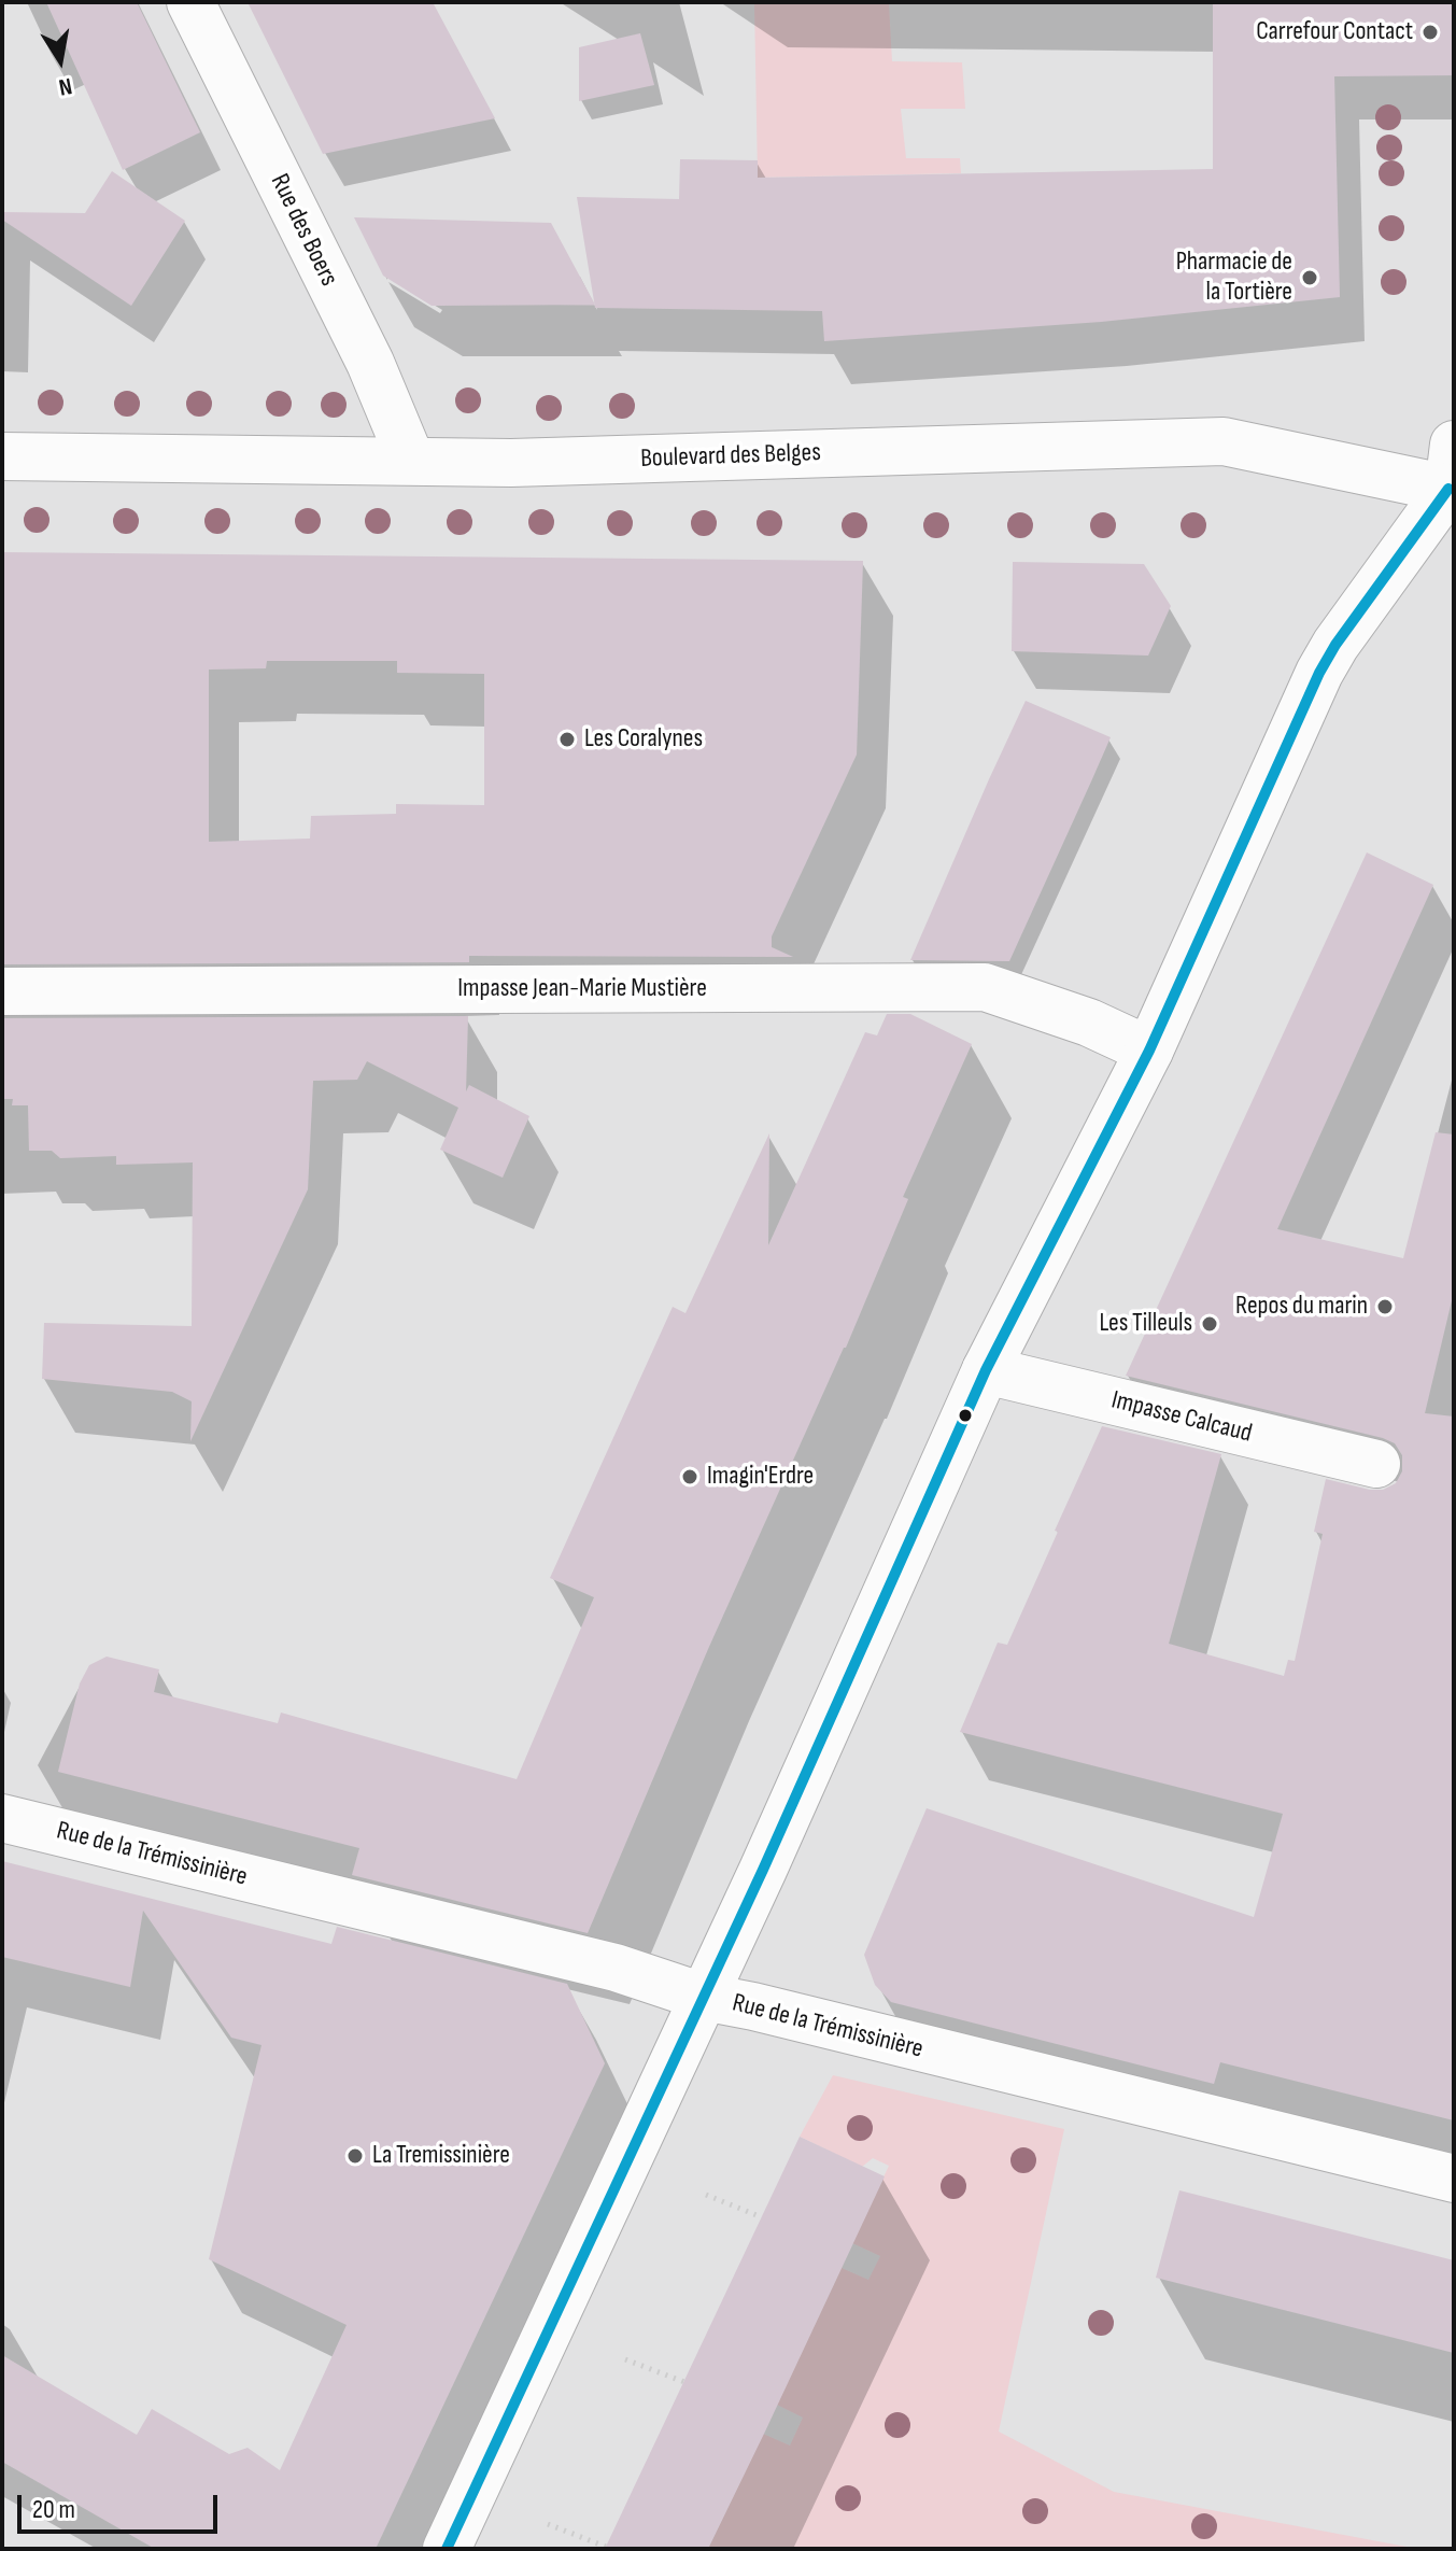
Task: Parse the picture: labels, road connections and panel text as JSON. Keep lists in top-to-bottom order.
{
  "streets": {
    "street": [
      "Rue des Boers",
      "Boulevard des Belges",
      "Impasse Jean-Marie Mustière",
      "Impasse Calcaud",
      "Rue de la Trémissinière"
    ]
  },
  "crossings": [
    ["Rue des Boers", "Boulevard des Belges"]
  ],
  "places": [
    "Carrefour Contact",
    "Pharmacie de la Tortière",
    "Les Coralynes",
    "Repos du marin",
    "Les Tilleuls",
    "Imagin'Erdre",
    "La Tremissinière"
  ],
  "scale_bar": "20 m",
  "north": "bottom"
}
